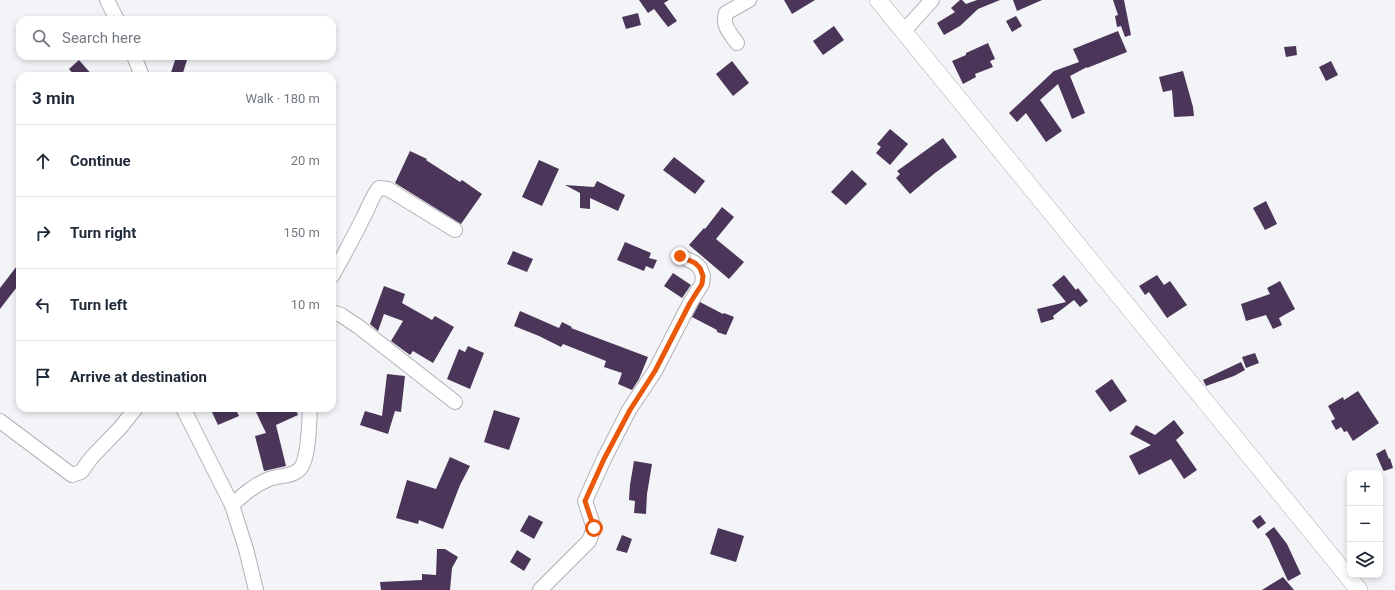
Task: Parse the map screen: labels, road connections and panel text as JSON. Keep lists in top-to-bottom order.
{
  "page": {
    "search": "Search here",
    "heading": ["3 min", "Walk · 180 m"],
    "list": [
      ["Continue", "20 m"],
      ["Turn right", "150 m"],
      ["Turn left", "10 m"],
      "Arrive at destination"
    ],
    "map_buttons": ["+", "−"]
  }
}
